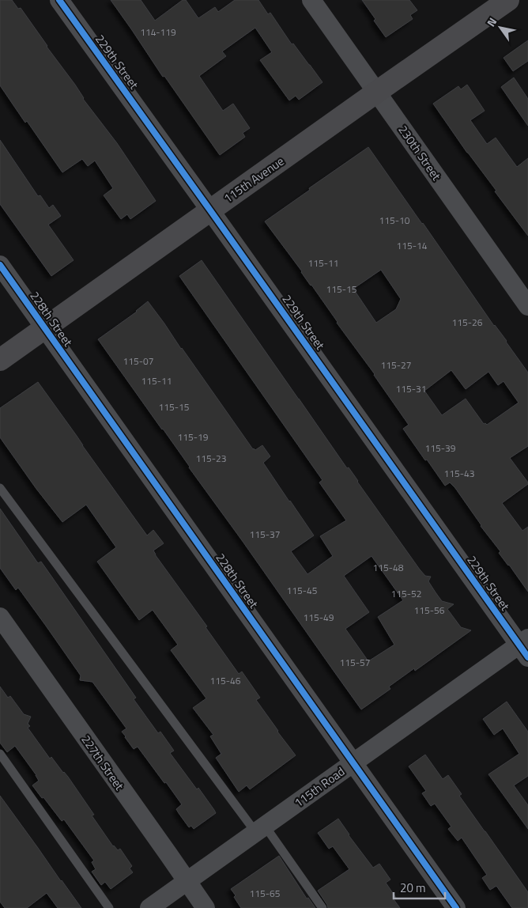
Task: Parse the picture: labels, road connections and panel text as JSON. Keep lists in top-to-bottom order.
{
  "streets": {
    "main road": ["115th Avenue"],
    "street": [
      "229th Street",
      "230th Street",
      "228th Street",
      "227th Street",
      "115th Road"
    ]
  },
  "crossings": [
    ["229th Street", "115th Avenue"],
    ["229th Street", "115th Road"],
    ["230th Street", "115th Avenue"],
    ["115th Avenue", "228th Street"],
    ["228th Street", "115th Road"],
    ["227th Street", "115th Road"]
  ],
  "house_numbers": [
    "114-119",
    "115-10",
    "115-14",
    "115-11",
    "115-15",
    "115-26",
    "115-07",
    "115-27",
    "115-11",
    "115-31",
    "115-15",
    "115-19",
    "115-39",
    "115-23",
    "115-43",
    "115-37",
    "115-48",
    "115-45",
    "115-52",
    "115-56",
    "115-49",
    "115-57",
    "115-46",
    "115-65"
  ],
  "scale_bar": "20 m",
  "north": "top left"
}
